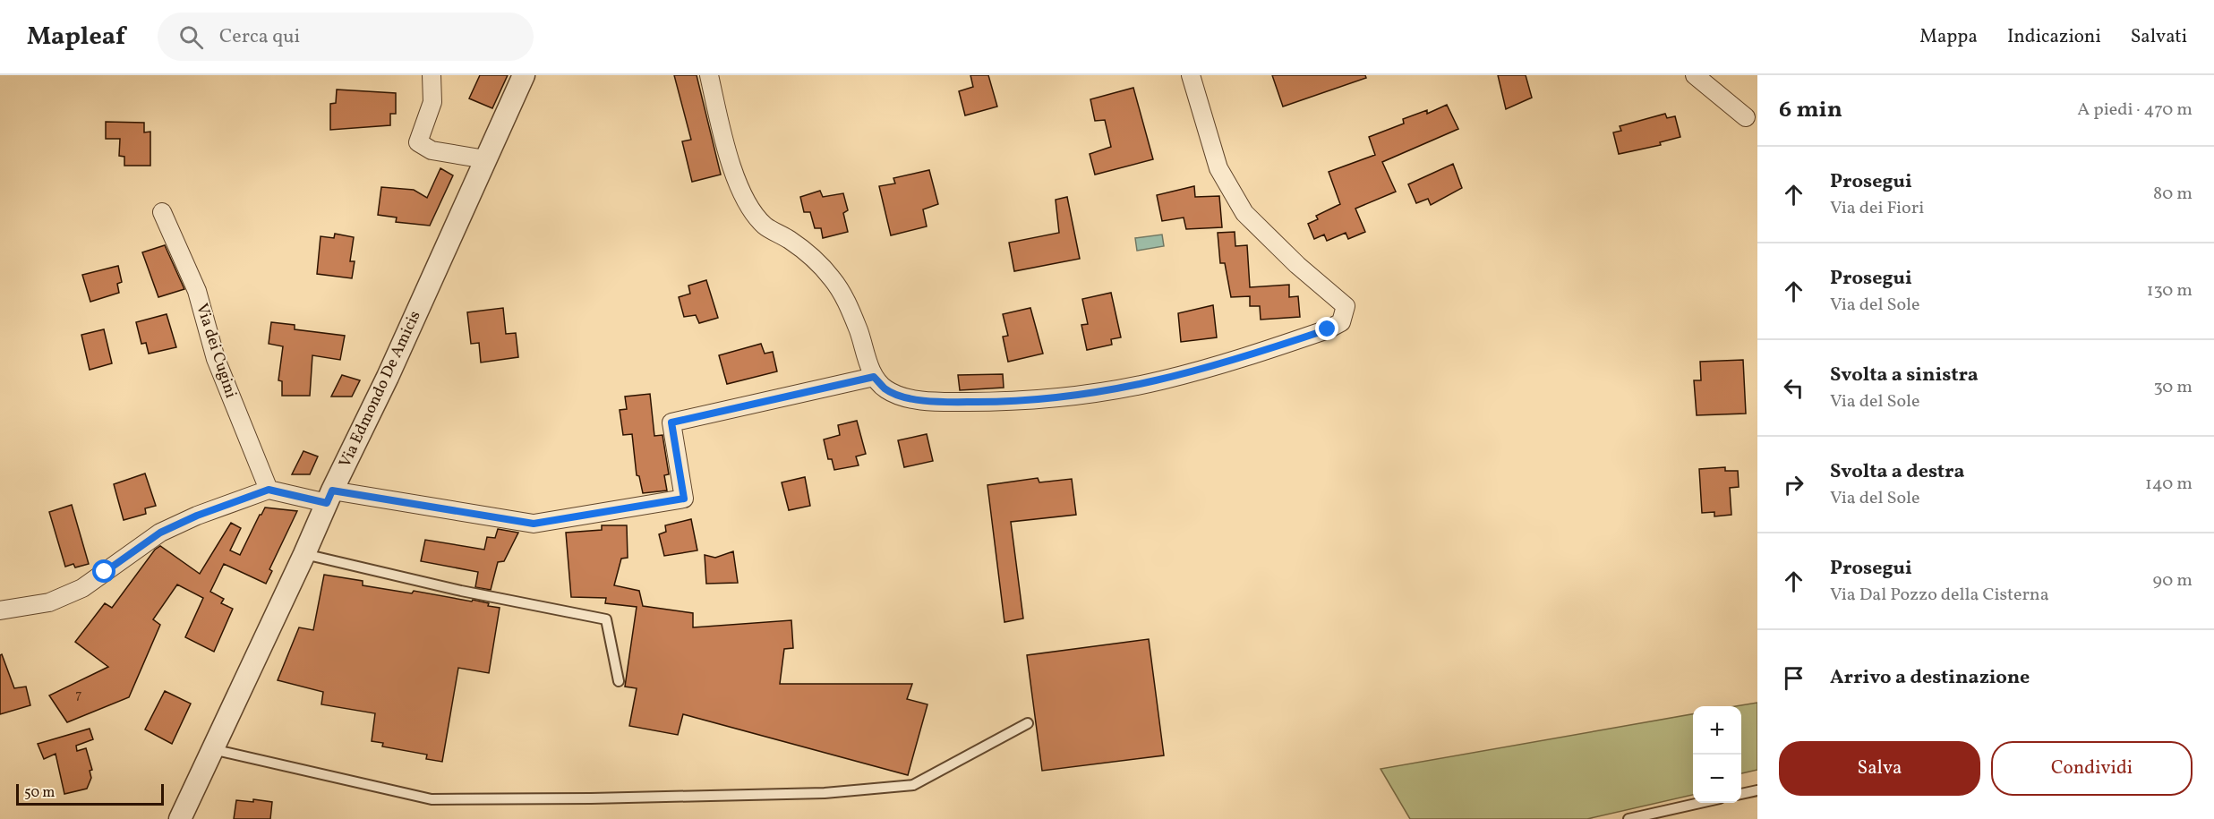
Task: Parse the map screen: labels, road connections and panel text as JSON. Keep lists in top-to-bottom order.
{
  "streets": {
    "street": ["Via dei Cugini", "Via Edmondo De Amicis"]
  },
  "house_numbers": ["7"],
  "scale_bar": "50 m",
  "page": {
    "header": "Mapleaf",
    "search": "Cerca qui",
    "nav": ["Mappa", "Indicazioni", "Salvati"],
    "heading": ["6 min", "A piedi · 470 m"],
    "list": [
      ["Prosegui", "Via dei Fiori", "80 m"],
      ["Prosegui", "Via del Sole", "130 m"],
      ["Svolta a sinistra", "Via del Sole", "30 m"],
      ["Svolta a destra", "Via del Sole", "140 m"],
      ["Prosegui", "Via Dal Pozzo della Cisterna", "90 m"],
      "Arrivo a destinazione"
    ],
    "map_buttons": ["+", "−"],
    "buttons": ["Salva", "Condividi"],
    "scale": "50 m"
  }
}
